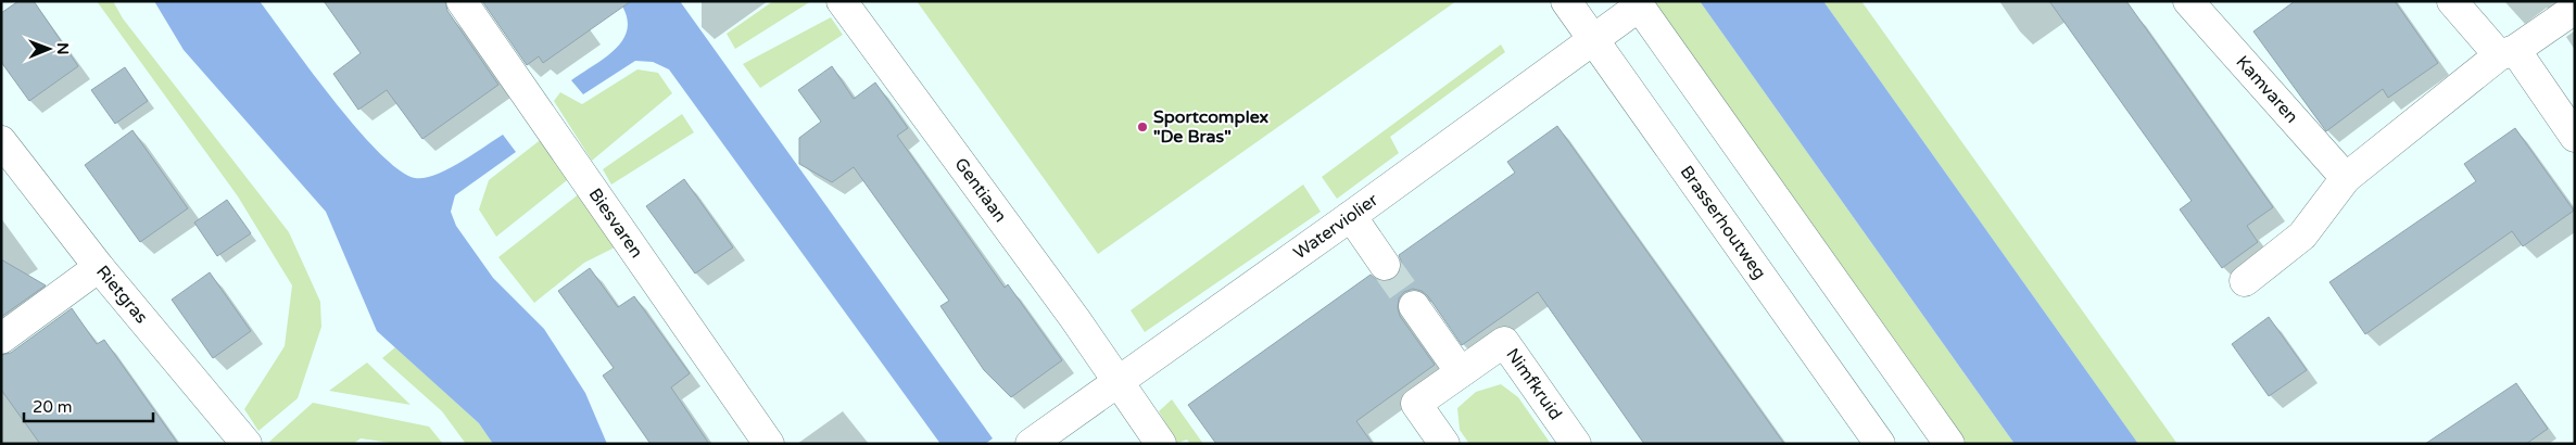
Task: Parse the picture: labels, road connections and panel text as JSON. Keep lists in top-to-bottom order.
{
  "streets": {
    "street": [
      "Kamvaren",
      "Gentiaan",
      "Biesvaren",
      "Brasserhoutweg",
      "Waterviolier",
      "Rietgras",
      "Nimfkruid"
    ]
  },
  "crossings": [
    ["Gentiaan", "Waterviolier"],
    ["Brasserhoutweg", "Waterviolier"]
  ],
  "places": ["Sportcomplex \"De Bras\""],
  "scale_bar": "20 m",
  "north": "right"
}
